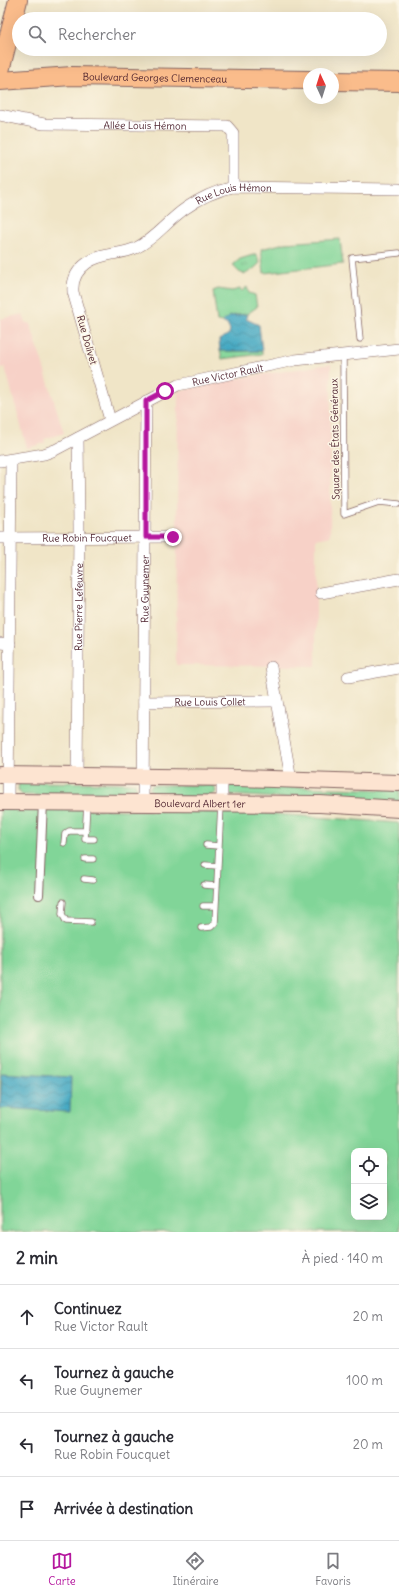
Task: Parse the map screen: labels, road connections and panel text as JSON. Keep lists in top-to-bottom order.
{
  "streets": {
    "main road": ["Boulevard Georges Clemenceau", "Boulevard Albert 1er"],
    "street": [
      "Allée Louis Hémon",
      "Rue Louis Hémon",
      "Rue Dolivet",
      "Rue Victor Rault",
      "Rue Robin Foucquet",
      "Rue Guynemer",
      "Rue Pierre Lefeuvre",
      "Rue Louis Collet"
    ],
    "lane": ["Square des États Généraux"]
  },
  "crossings": [
    ["Allée Louis Hémon", "Rue Louis Hémon"],
    ["Rue Louis Hémon", "Rue Dolivet"],
    ["Rue Dolivet", "Rue Victor Rault"],
    ["Rue Victor Rault", "Square des États Généraux"],
    ["Rue Victor Rault", "Rue Guynemer"],
    ["Rue Victor Rault", "Rue Pierre Lefeuvre"],
    ["Rue Robin Foucquet", "Rue Guynemer"],
    ["Rue Robin Foucquet", "Rue Pierre Lefeuvre"],
    ["Rue Guynemer", "Rue Louis Collet"],
    ["Rue Guynemer", "Boulevard Albert 1er"]
  ],
  "north": "top",
  "page": {
    "search": "Rechercher",
    "heading": ["2 min", "À pied · 140 m"],
    "list": [
      ["Continuez", "Rue Victor Rault", "20 m"],
      ["Tournez à gauche", "Rue Guynemer", "100 m"],
      ["Tournez à gauche", "Rue Robin Foucquet", "20 m"],
      "Arrivée à destination"
    ],
    "nav": ["Carte", "Itinéraire", "Favoris"]
  }
}
